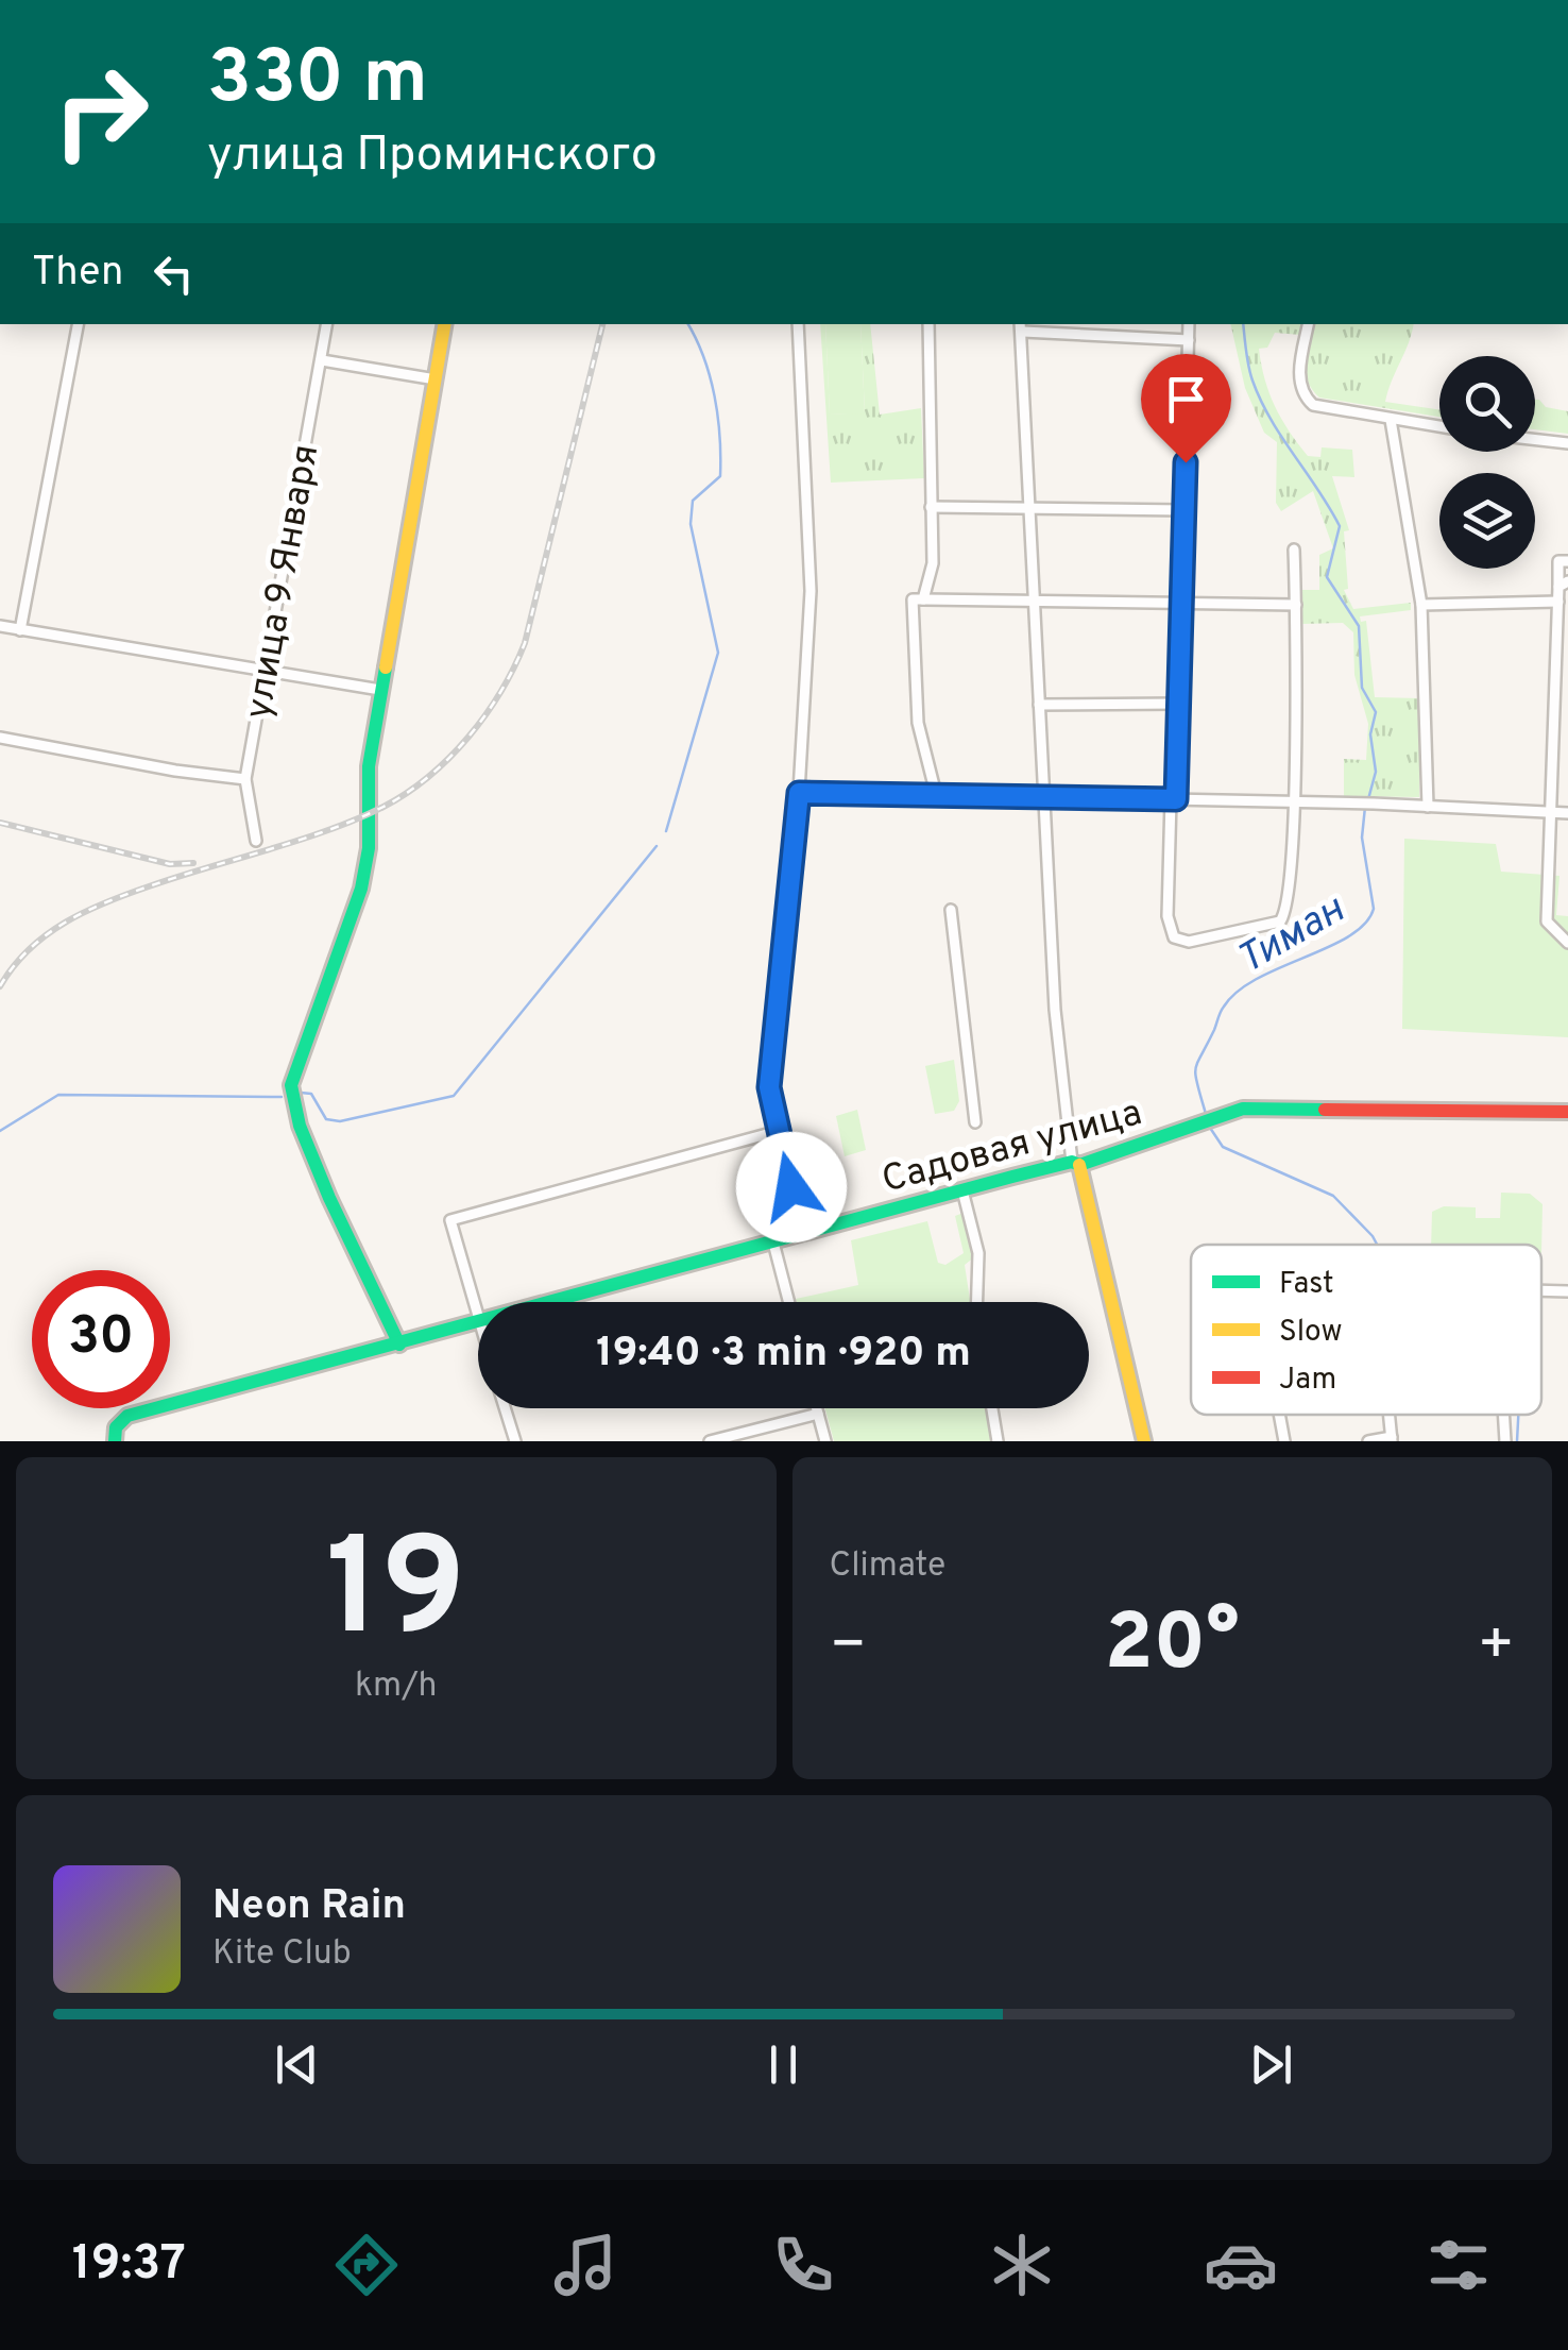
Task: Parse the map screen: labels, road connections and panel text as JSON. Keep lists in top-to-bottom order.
{
  "streets": {
    "street": ["улица 9 Января", "Садовая улица"]
  },
  "water": ["Тиман"],
  "legend": ["Fast", "Slow", "Jam"],
  "page": {
    "turn": ["330 m", "улица Проминского"],
    "then": "Then",
    "limit": "30",
    "trip": "19:40 · 3 min · 920 m",
    "tile": [
      ["19", "km/h"],
      "Climate"
    ],
    "heat": ["−", "20°", "+"],
    "song": ["Neon Rain", "Kite Club"],
    "tabs": "19:37"
  }
}
